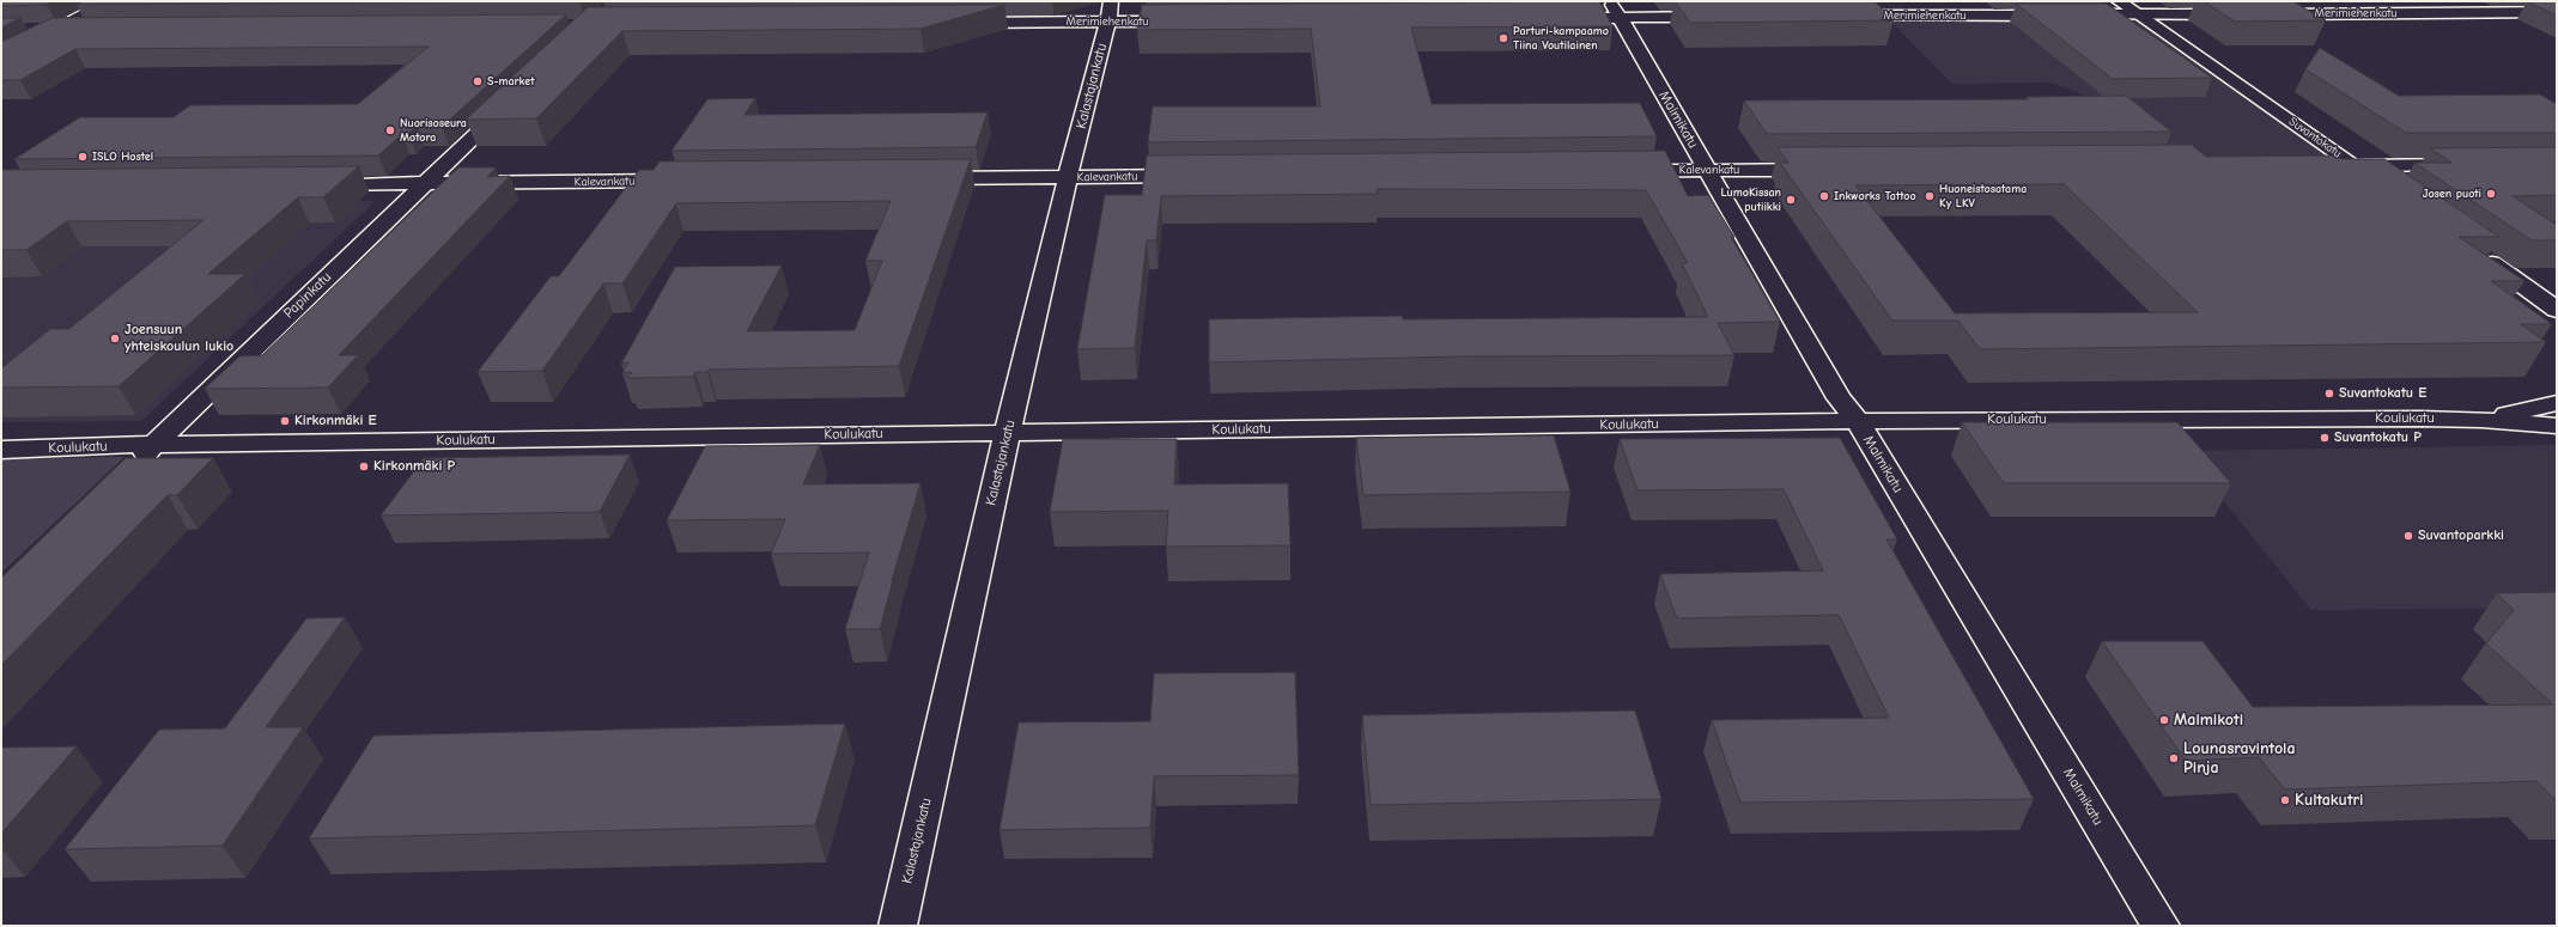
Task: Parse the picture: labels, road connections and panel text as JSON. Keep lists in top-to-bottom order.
{
  "streets": {
    "street": [
      "Merimiehenkatu",
      "Kalastajankatu",
      "Malmikatu",
      "Suvantokatu",
      "Kalevankatu",
      "Papinkatu",
      "Koulukatu"
    ]
  },
  "crossings": [
    ["Merimiehenkatu", "Kalastajankatu"],
    ["Merimiehenkatu", "Suvantokatu"],
    ["Kalastajankatu", "Kalevankatu"],
    ["Kalastajankatu", "Koulukatu"],
    ["Malmikatu", "Kalevankatu"],
    ["Malmikatu", "Koulukatu"],
    ["Kalevankatu", "Papinkatu"],
    ["Papinkatu", "Koulukatu"]
  ],
  "places": [
    "Parturi-kampaamo Tiina Voutilainen",
    "S-market",
    "Nuorisoseura Motora",
    "ISLO Hostel",
    "Josen puoti",
    "Inkworks Tattoo",
    "Huoneistosatama Ky LKV",
    "LumoKissan putiikki",
    "Joensuun yhteiskoulun lukio",
    "Suvantokatu E",
    "Kirkonmäki E",
    "Suvantokatu P",
    "Kirkonmäki P",
    "Suvantoparkki",
    "Malmikoti",
    "Lounasravintola Pinja",
    "Kultakutri"
  ]
}
